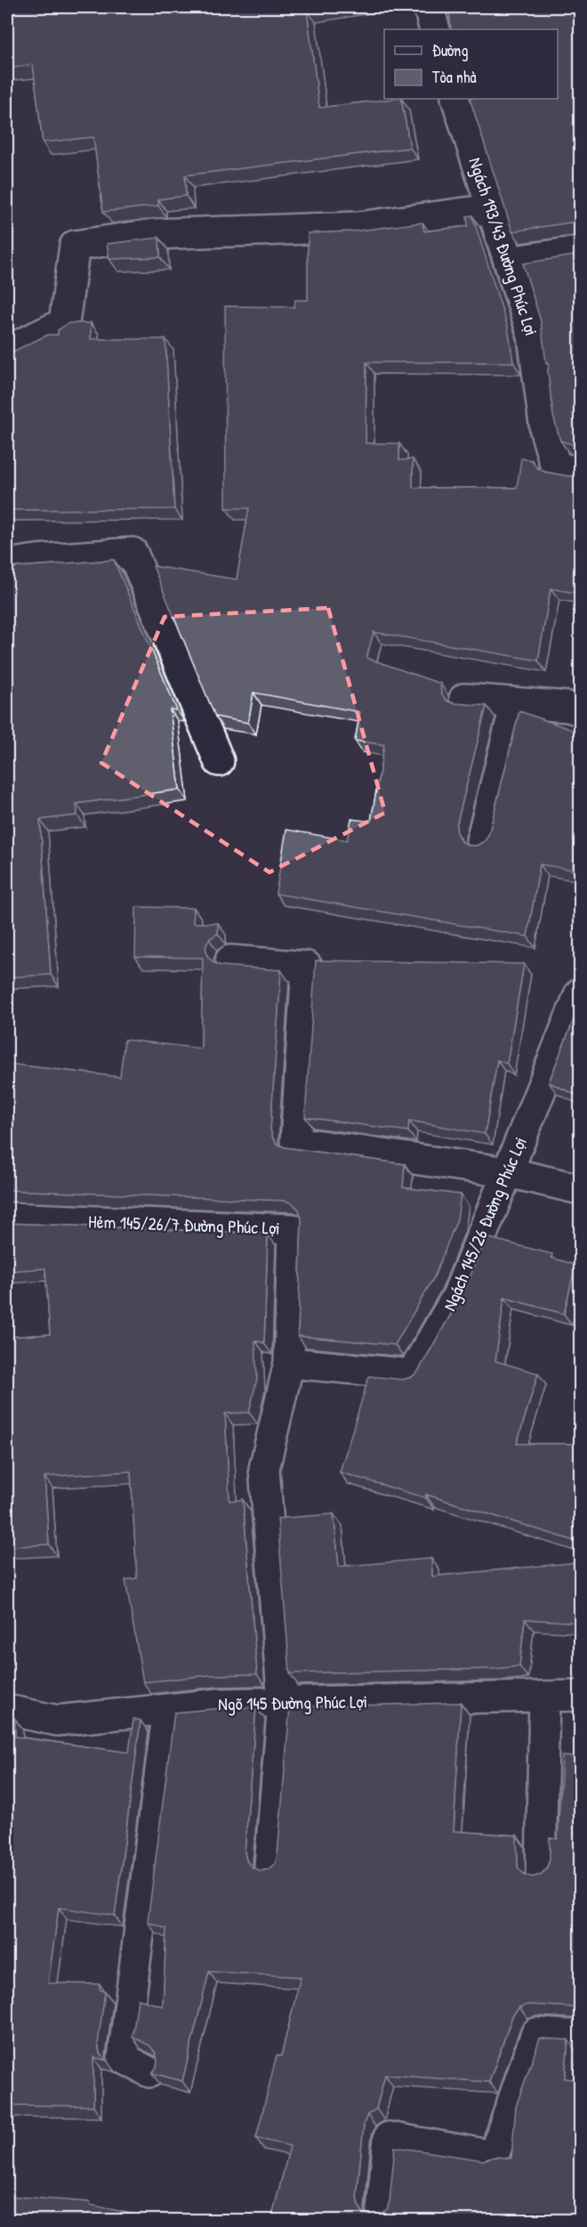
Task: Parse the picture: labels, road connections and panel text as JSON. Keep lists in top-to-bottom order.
{
  "streets": {
    "street": [
      "Ngách 193/43 Đường Phúc Lợi",
      "Ngách 145/26 Đường Phúc Lợi",
      "Hẻm 145/26/7 Đường Phúc Lợi",
      "Ngõ 145 Đường Phúc Lợi"
    ]
  },
  "crossings": [
    ["Ngách 145/26 Đường Phúc Lợi", "Hẻm 145/26/7 Đường Phúc Lợi"]
  ],
  "legend": ["Đường", "Tòa nhà"]
}
